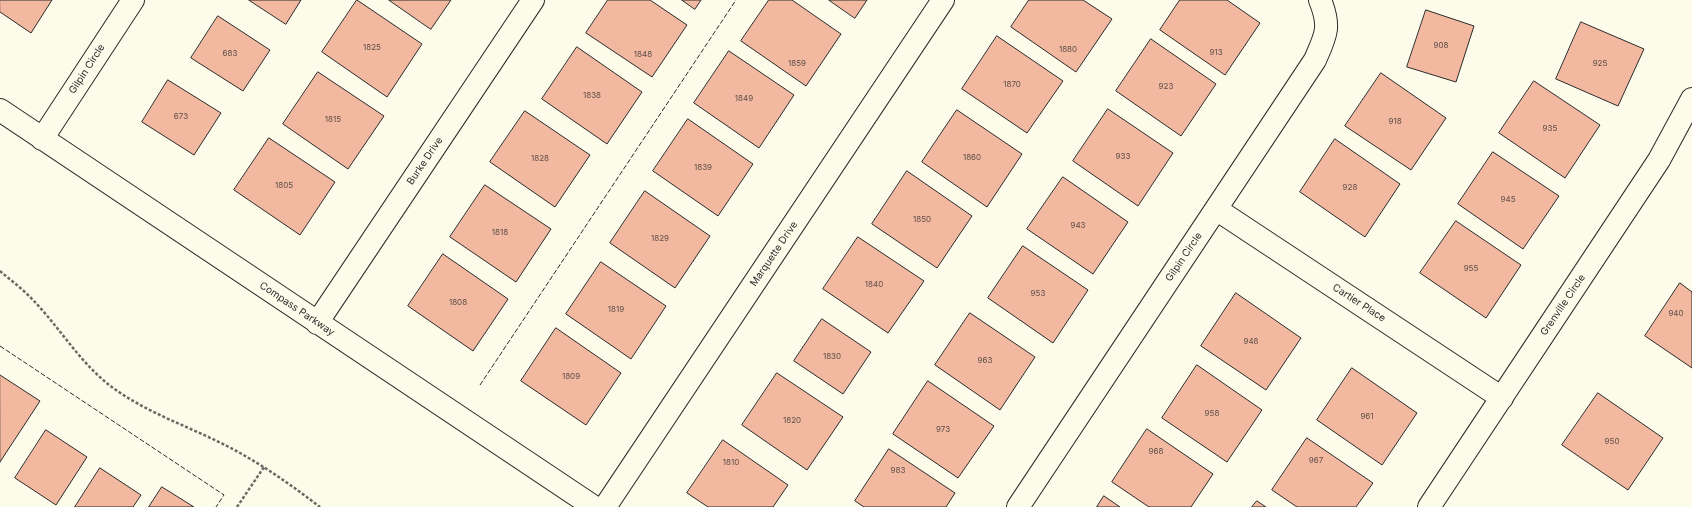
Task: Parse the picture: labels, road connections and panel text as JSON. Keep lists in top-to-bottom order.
{
  "streets": {
    "street": [
      "Gilpin Circle",
      "Burke Drive",
      "Marquette Drive",
      "Cartier Place",
      "Grenville Circle",
      "Compass Parkway"
    ]
  },
  "crossings": [
    ["Gilpin Circle", "Cartier Place"],
    ["Gilpin Circle", "Compass Parkway"],
    ["Burke Drive", "Compass Parkway"],
    ["Cartier Place", "Grenville Circle"]
  ],
  "house_numbers": [
    "908",
    "1825",
    "1880",
    "913",
    "683",
    "1848",
    "1859",
    "925",
    "1870",
    "923",
    "1838",
    "1849",
    "673",
    "1815",
    "918",
    "935",
    "933",
    "1860",
    "1828",
    "1839",
    "1805",
    "928",
    "945",
    "1850",
    "943",
    "1818",
    "1829",
    "955",
    "1840",
    "953",
    "1808",
    "1819",
    "940",
    "948",
    "1830",
    "963",
    "1809",
    "958",
    "961",
    "1820",
    "973",
    "950",
    "968",
    "967",
    "1810",
    "983"
  ]
}
